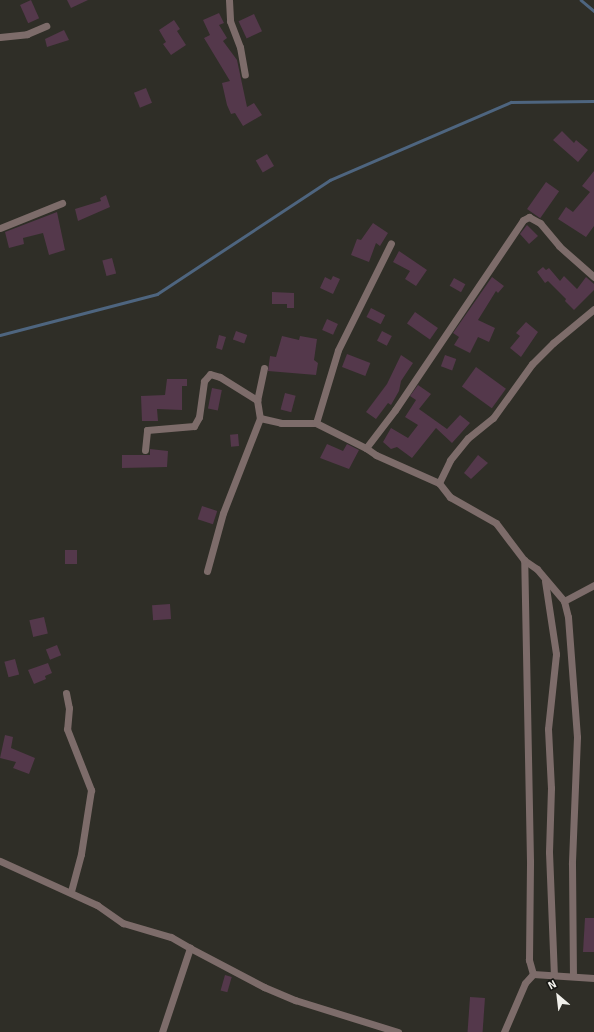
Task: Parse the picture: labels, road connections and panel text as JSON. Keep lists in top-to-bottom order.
{
  "north": "top left"
}
